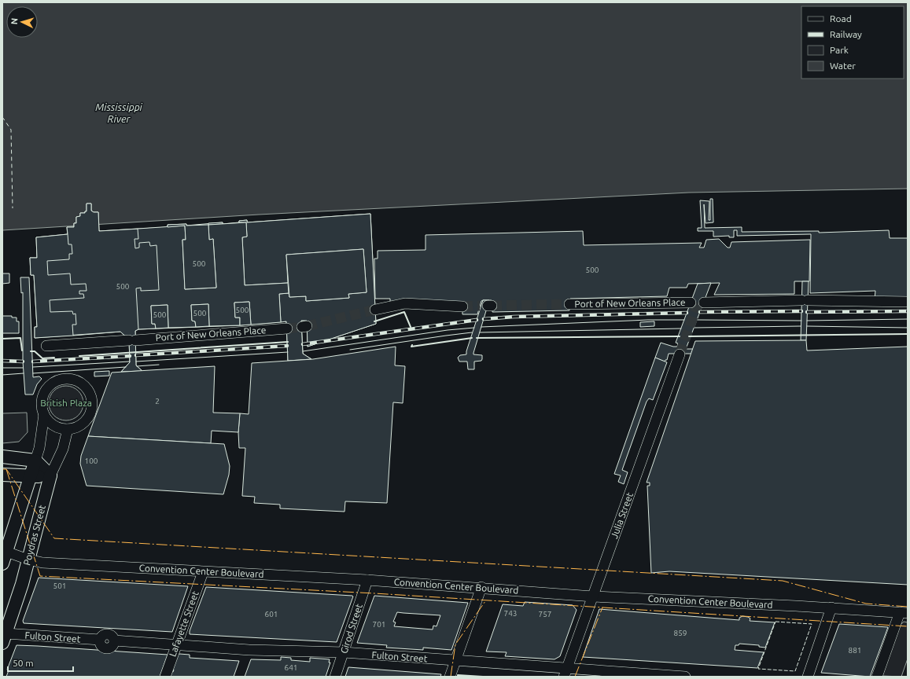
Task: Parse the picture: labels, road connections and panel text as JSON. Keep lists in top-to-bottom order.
{
  "streets": {
    "main road": ["Poydras Street"],
    "street": [
      "Port of New Orleans Place",
      "Julia Street",
      "Convention Center Boulevard",
      "Lafayette Street",
      "Girod Street",
      "Fulton Street"
    ]
  },
  "crossings": [
    ["Julia Street", "Convention Center Boulevard"],
    ["Julia Street", "Fulton Street"],
    ["Poydras Street", "Convention Center Boulevard"],
    ["Poydras Street", "Fulton Street"],
    ["Convention Center Boulevard", "Lafayette Street"],
    ["Convention Center Boulevard", "Girod Street"],
    ["Lafayette Street", "Fulton Street"],
    ["Girod Street", "Fulton Street"]
  ],
  "water": ["Mississippi River"],
  "parks": ["British Plaza"],
  "house_numbers": [
    "500",
    "500",
    "500",
    "500",
    "500",
    "500",
    "2",
    "100",
    "501",
    "743",
    "601",
    "757",
    "701",
    "859",
    "881",
    "641"
  ],
  "legend": [
    "Road",
    "Railway",
    "Park",
    "Water"
  ],
  "scale_bar": "50 m",
  "north": "left"
}
